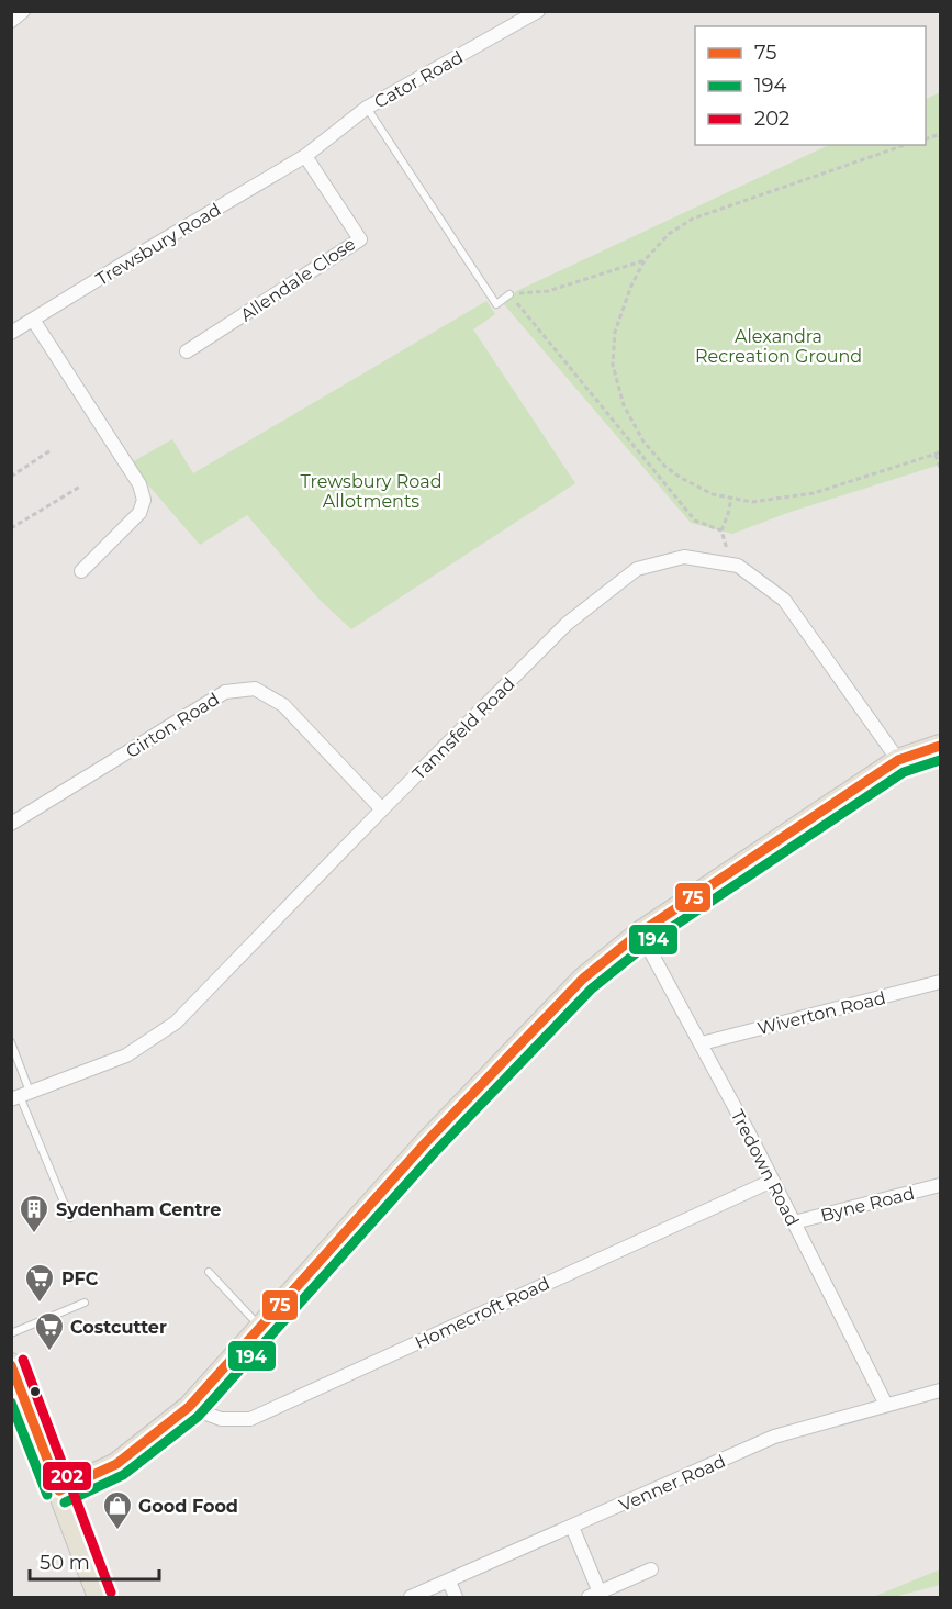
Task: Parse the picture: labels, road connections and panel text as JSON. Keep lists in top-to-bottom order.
{
  "streets": {
    "street": [
      "Cator Road",
      "Trewsbury Road",
      "Allendale Close",
      "Girton Road",
      "Tannsfeld Road",
      "Wiverton Road",
      "Tredown Road",
      "Byne Road",
      "Homecroft Road",
      "Venner Road"
    ]
  },
  "crossings": [
    ["Cator Road", "Trewsbury Road"],
    ["Cator Road", "Allendale Close"],
    ["Trewsbury Road", "Allendale Close"],
    ["Girton Road", "Tannsfeld Road"],
    ["Wiverton Road", "Tredown Road"],
    ["Tredown Road", "Byne Road"],
    ["Tredown Road", "Homecroft Road"],
    ["Tredown Road", "Venner Road"]
  ],
  "parks": ["Alexandra Recreation Ground", "Trewsbury Road Allotments"],
  "places": {
    "building": ["Sydenham Centre"],
    "supermarket": ["PFC", "Costcutter"],
    "shop": ["Good Food"]
  },
  "lines": ["transit line 75", "transit line 194", "transit line 202"],
  "legend": ["75", "194", "202"],
  "scale_bar": "50 m"
}
